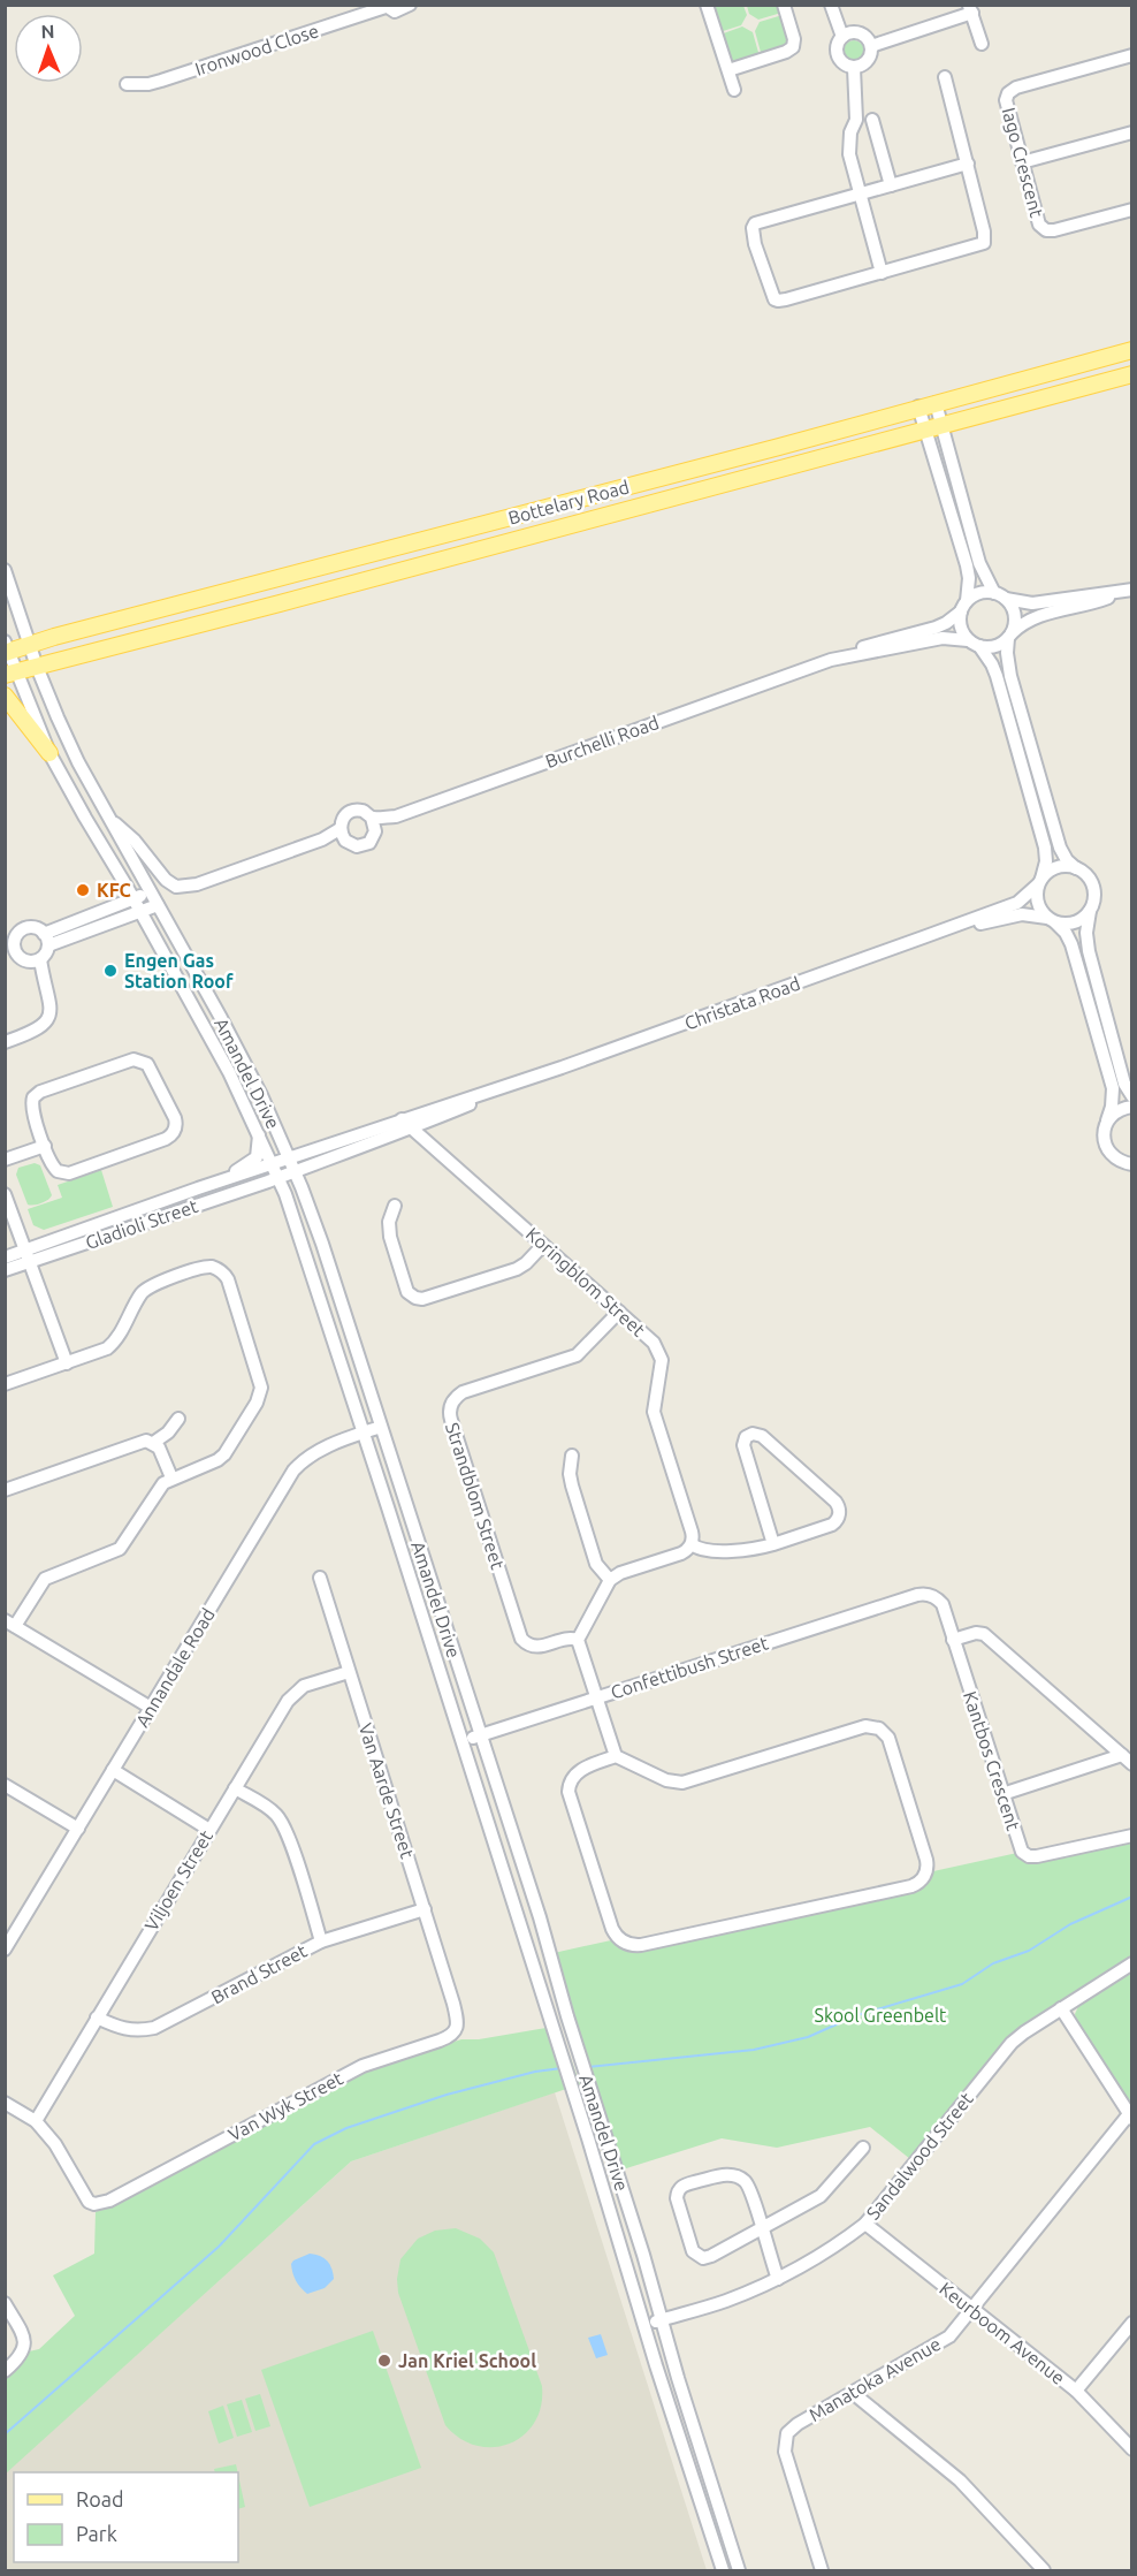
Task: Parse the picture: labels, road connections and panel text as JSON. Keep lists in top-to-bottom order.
{
  "streets": {
    "main road": ["Bottelary Road"],
    "street": [
      "Ironwood Close",
      "Iago Crescent",
      "Burchelli Road",
      "Christata Road",
      "Amandel Drive",
      "Gladioli Street",
      "Koringblom Street",
      "Strandblom Street",
      "Annandale Road",
      "Confettibush Street",
      "Kantbos Crescent",
      "Van Aarde Street",
      "Viljoen Street",
      "Brand Street",
      "Van Wyk Street",
      "Sandalwood Street",
      "Keurboom Avenue",
      "Manatoka Avenue"
    ]
  },
  "crossings": [
    ["Bottelary Road", "Amandel Drive"],
    ["Christata Road", "Koringblom Street"],
    ["Amandel Drive", "Gladioli Street"],
    ["Amandel Drive", "Annandale Road"],
    ["Amandel Drive", "Confettibush Street"],
    ["Amandel Drive", "Sandalwood Street"],
    ["Koringblom Street", "Strandblom Street"],
    ["Confettibush Street", "Kantbos Crescent"],
    ["Van Aarde Street", "Viljoen Street"],
    ["Van Aarde Street", "Brand Street"],
    ["Van Aarde Street", "Van Wyk Street"],
    ["Viljoen Street", "Brand Street"],
    ["Viljoen Street", "Van Wyk Street"],
    ["Sandalwood Street", "Keurboom Avenue"],
    ["Keurboom Avenue", "Manatoka Avenue"]
  ],
  "parks": ["Skool Greenbelt"],
  "places": ["KFC", "Engen Gas Station Roof", "Jan Kriel School"],
  "legend": ["Road", "Park"],
  "north": "top"
}
